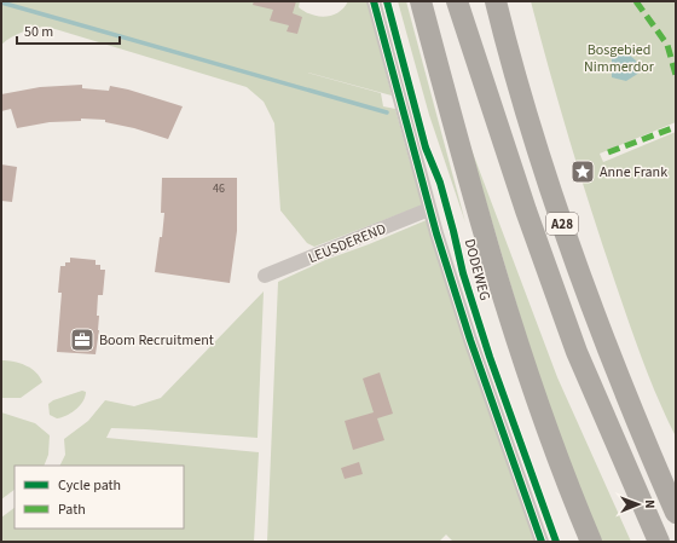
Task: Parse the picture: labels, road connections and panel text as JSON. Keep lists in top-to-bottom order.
{
  "streets": {
    "highway": ["A28"],
    "street": ["LEUSDEREND", "DODEWEG"]
  },
  "crossings": [
    ["LEUSDEREND", "DODEWEG"]
  ],
  "parks": ["Bosgebied Nimmerdor"],
  "places": {
    "place": ["Anne Frank"],
    "office": ["Boom Recruitment"]
  },
  "house_numbers": ["46"],
  "legend": ["Cycle path", "Path"],
  "scale_bar": "50 m",
  "north": "right"
}
